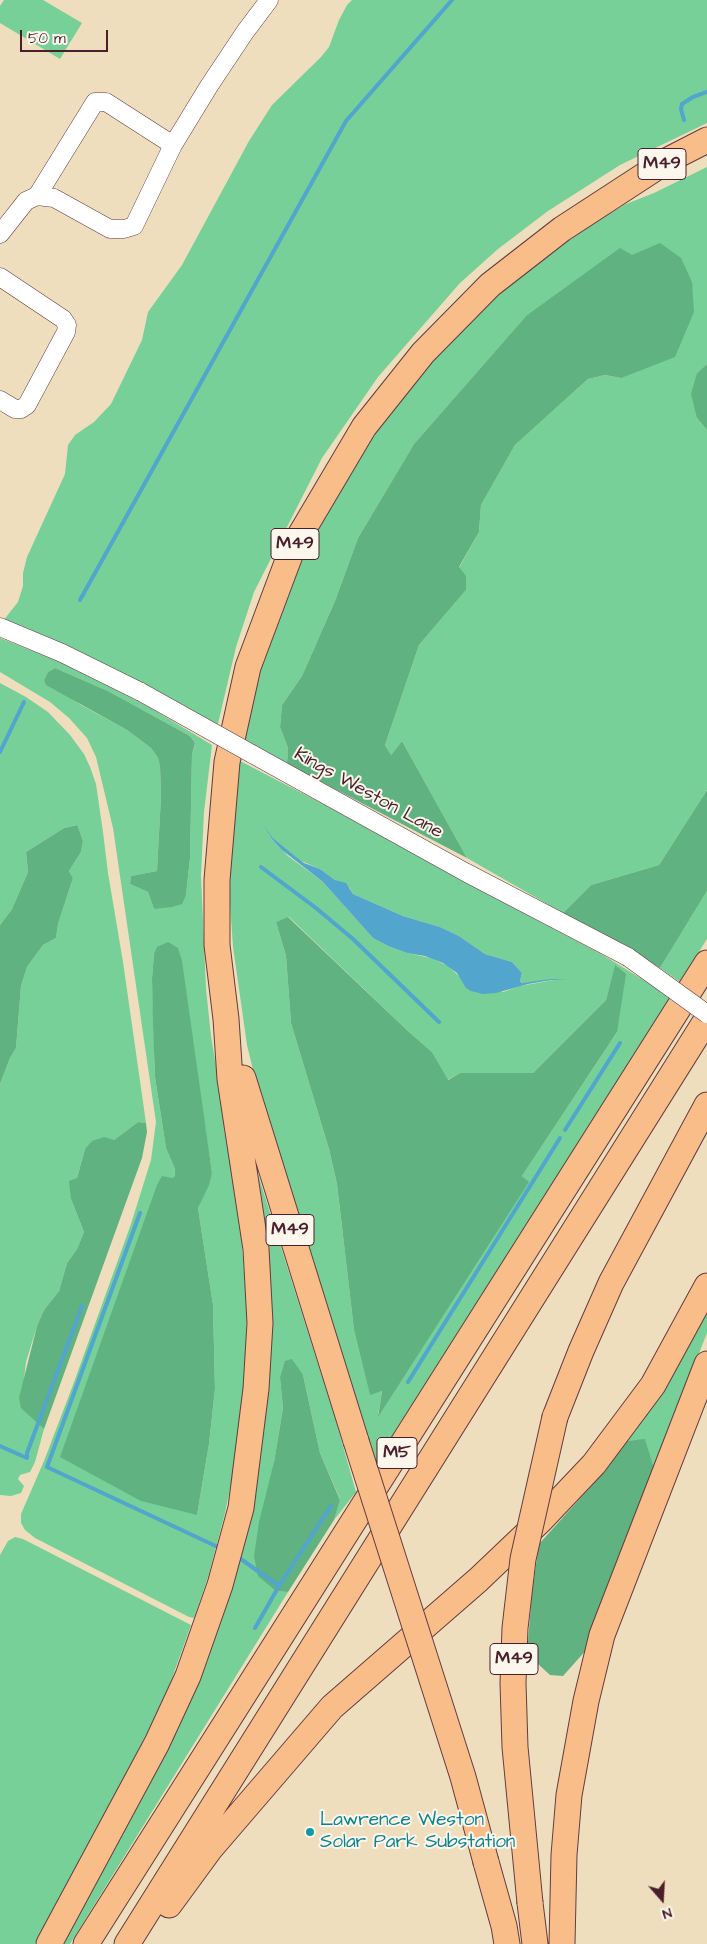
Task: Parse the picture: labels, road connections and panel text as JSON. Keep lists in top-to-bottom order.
{
  "streets": {
    "highway": ["M49", "M5"],
    "street": ["Kings Weston Lane"]
  },
  "places": ["Lawrence Weston Solar Park Substation"],
  "scale_bar": "50 m",
  "north": "bottom"
}
